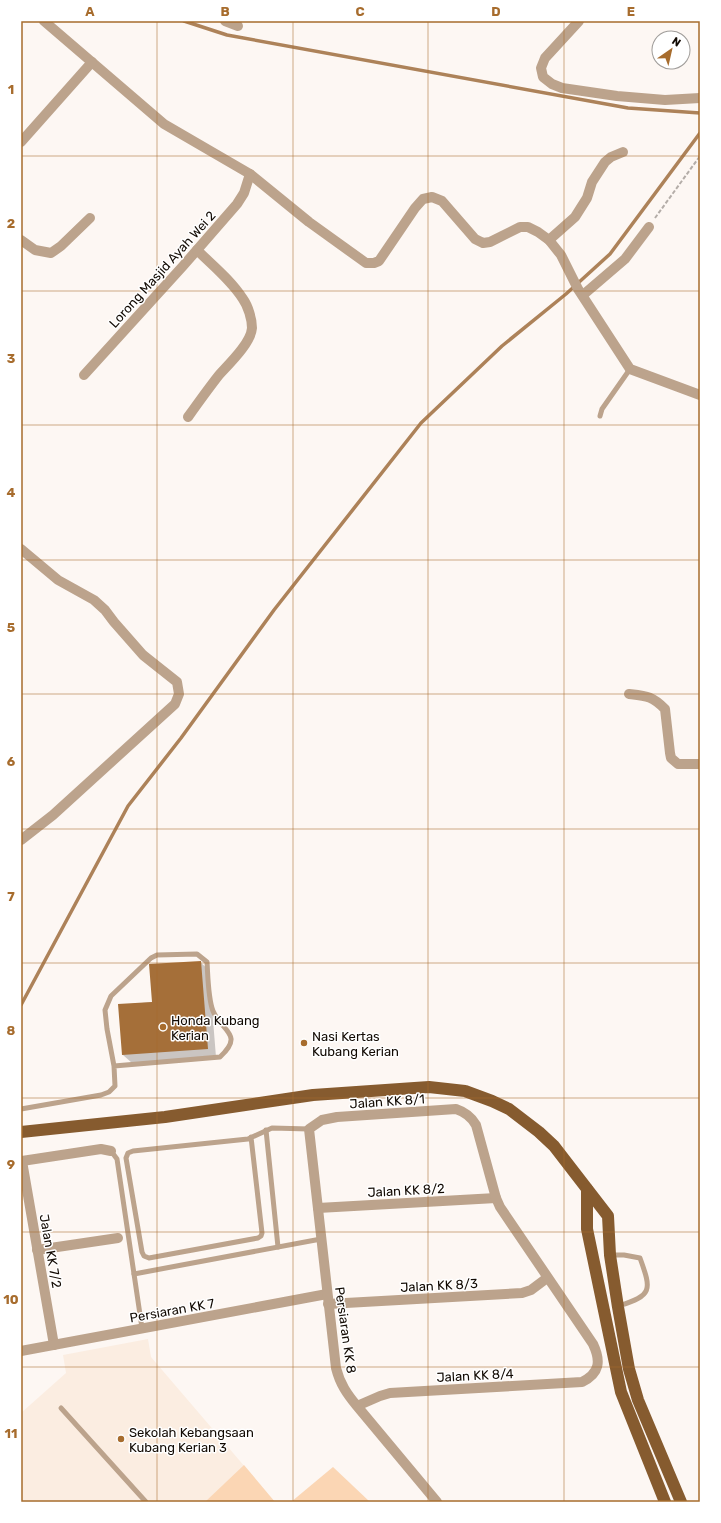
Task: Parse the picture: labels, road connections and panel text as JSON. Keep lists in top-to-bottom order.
{
  "streets": {
    "street": [
      "Lorong Masjid Ayah Wei 2",
      "Jalan KK 8/1",
      "Jalan KK 8/2",
      "Jalan KK 7/2",
      "Jalan KK 8/3",
      "Persiaran KK 7",
      "Persiaran KK 8",
      "Jalan KK 8/4"
    ]
  },
  "crossings": [
    ["Jalan KK 8/1", "Jalan KK 8/2"],
    ["Jalan KK 8/1", "Persiaran KK 8"],
    ["Jalan KK 8/2", "Persiaran KK 8"],
    ["Jalan KK 7/2", "Persiaran KK 7"],
    ["Jalan KK 8/3", "Persiaran KK 7"],
    ["Jalan KK 8/3", "Persiaran KK 8"],
    ["Jalan KK 8/3", "Jalan KK 8/4"],
    ["Persiaran KK 7", "Persiaran KK 8"],
    ["Persiaran KK 8", "Jalan KK 8/4"]
  ],
  "places": ["Honda Kubang Kerian", "Nasi Kertas Kubang Kerian", "Sekolah Kebangsaan Kubang Kerian 3"],
  "north": "top right",
  "grid": {
    "columns": [
      "A",
      "B",
      "C",
      "D",
      "E"
    ],
    "rows": [
      "1",
      "2",
      "3",
      "4",
      "5",
      "6",
      "7",
      "8",
      "9",
      "10",
      "11"
    ]
  }
}
